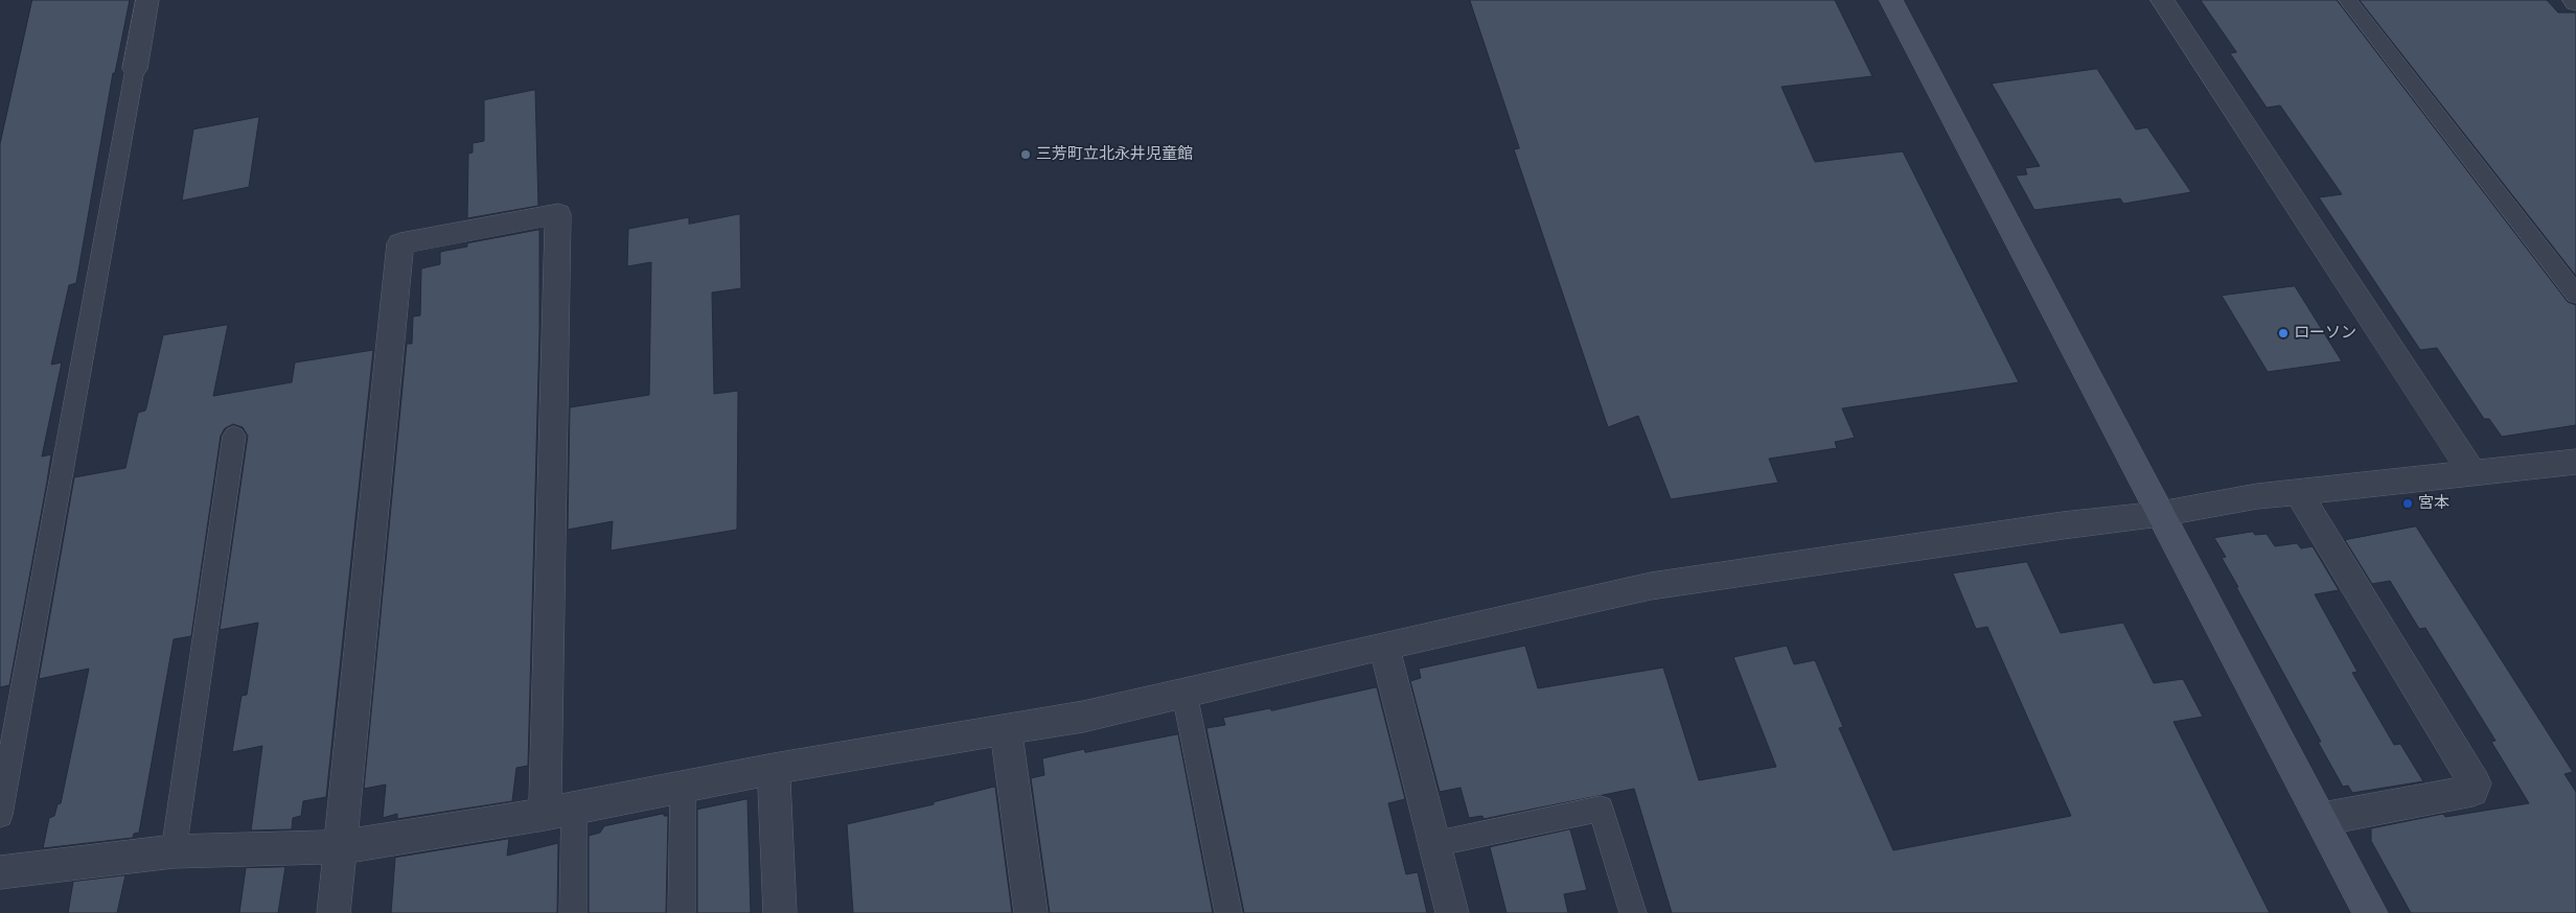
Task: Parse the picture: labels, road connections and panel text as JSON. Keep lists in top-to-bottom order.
{
  "places": ["三芳町立北永井児童館", "ローソン", "宮本"]
}
